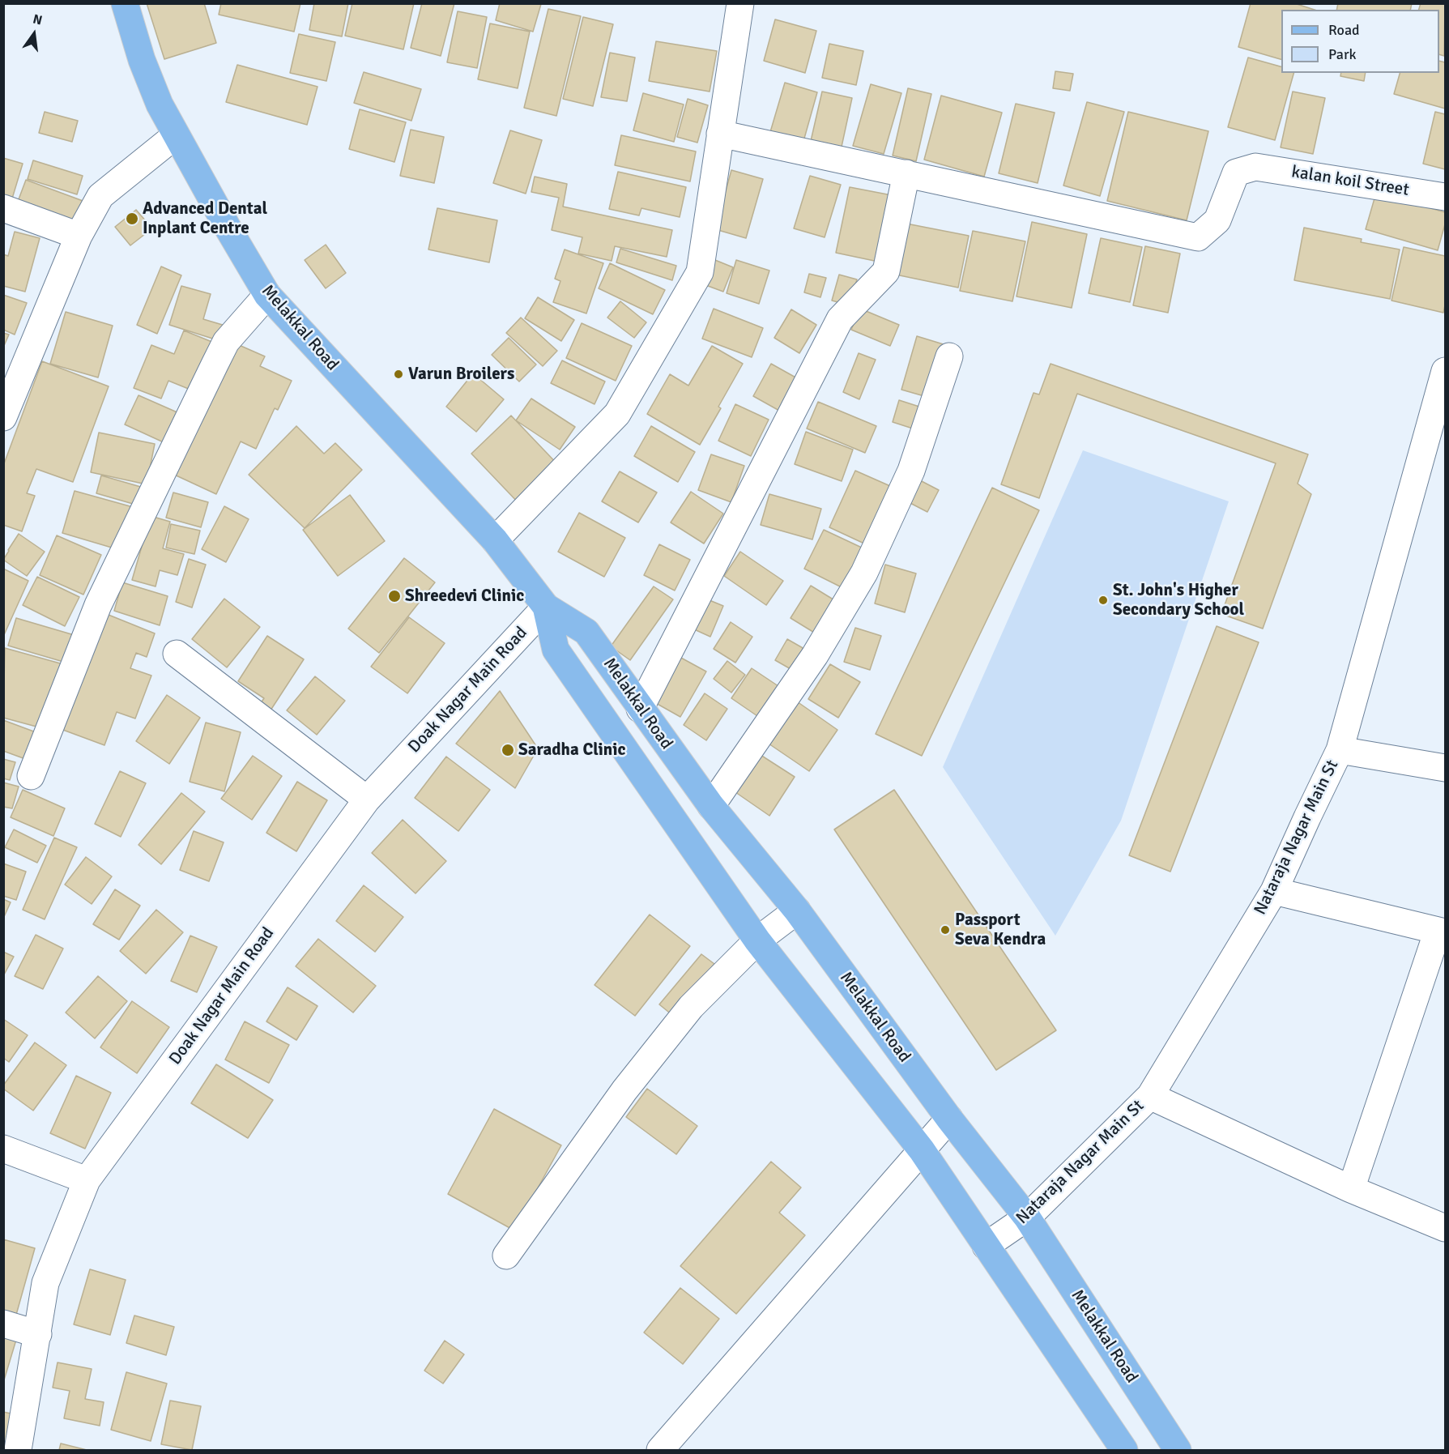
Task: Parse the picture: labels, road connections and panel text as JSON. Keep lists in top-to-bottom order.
{
  "streets": {
    "main road": ["Melakkal Road"],
    "street": ["kalan koil Street", "Doak Nagar Main Road", "Nataraja Nagar Main St"]
  },
  "crossings": [
    ["Melakkal Road", "Doak Nagar Main Road"],
    ["Melakkal Road", "Nataraja Nagar Main St"]
  ],
  "places": [
    "Advanced Dental Inplant Centre",
    "Varun Broilers",
    "Shreedevi Clinic",
    "St. John's Higher Secondary School",
    "Saradha Clinic",
    "Passport Seva Kendra"
  ],
  "legend": ["Road", "Park"],
  "north": "top"
}
